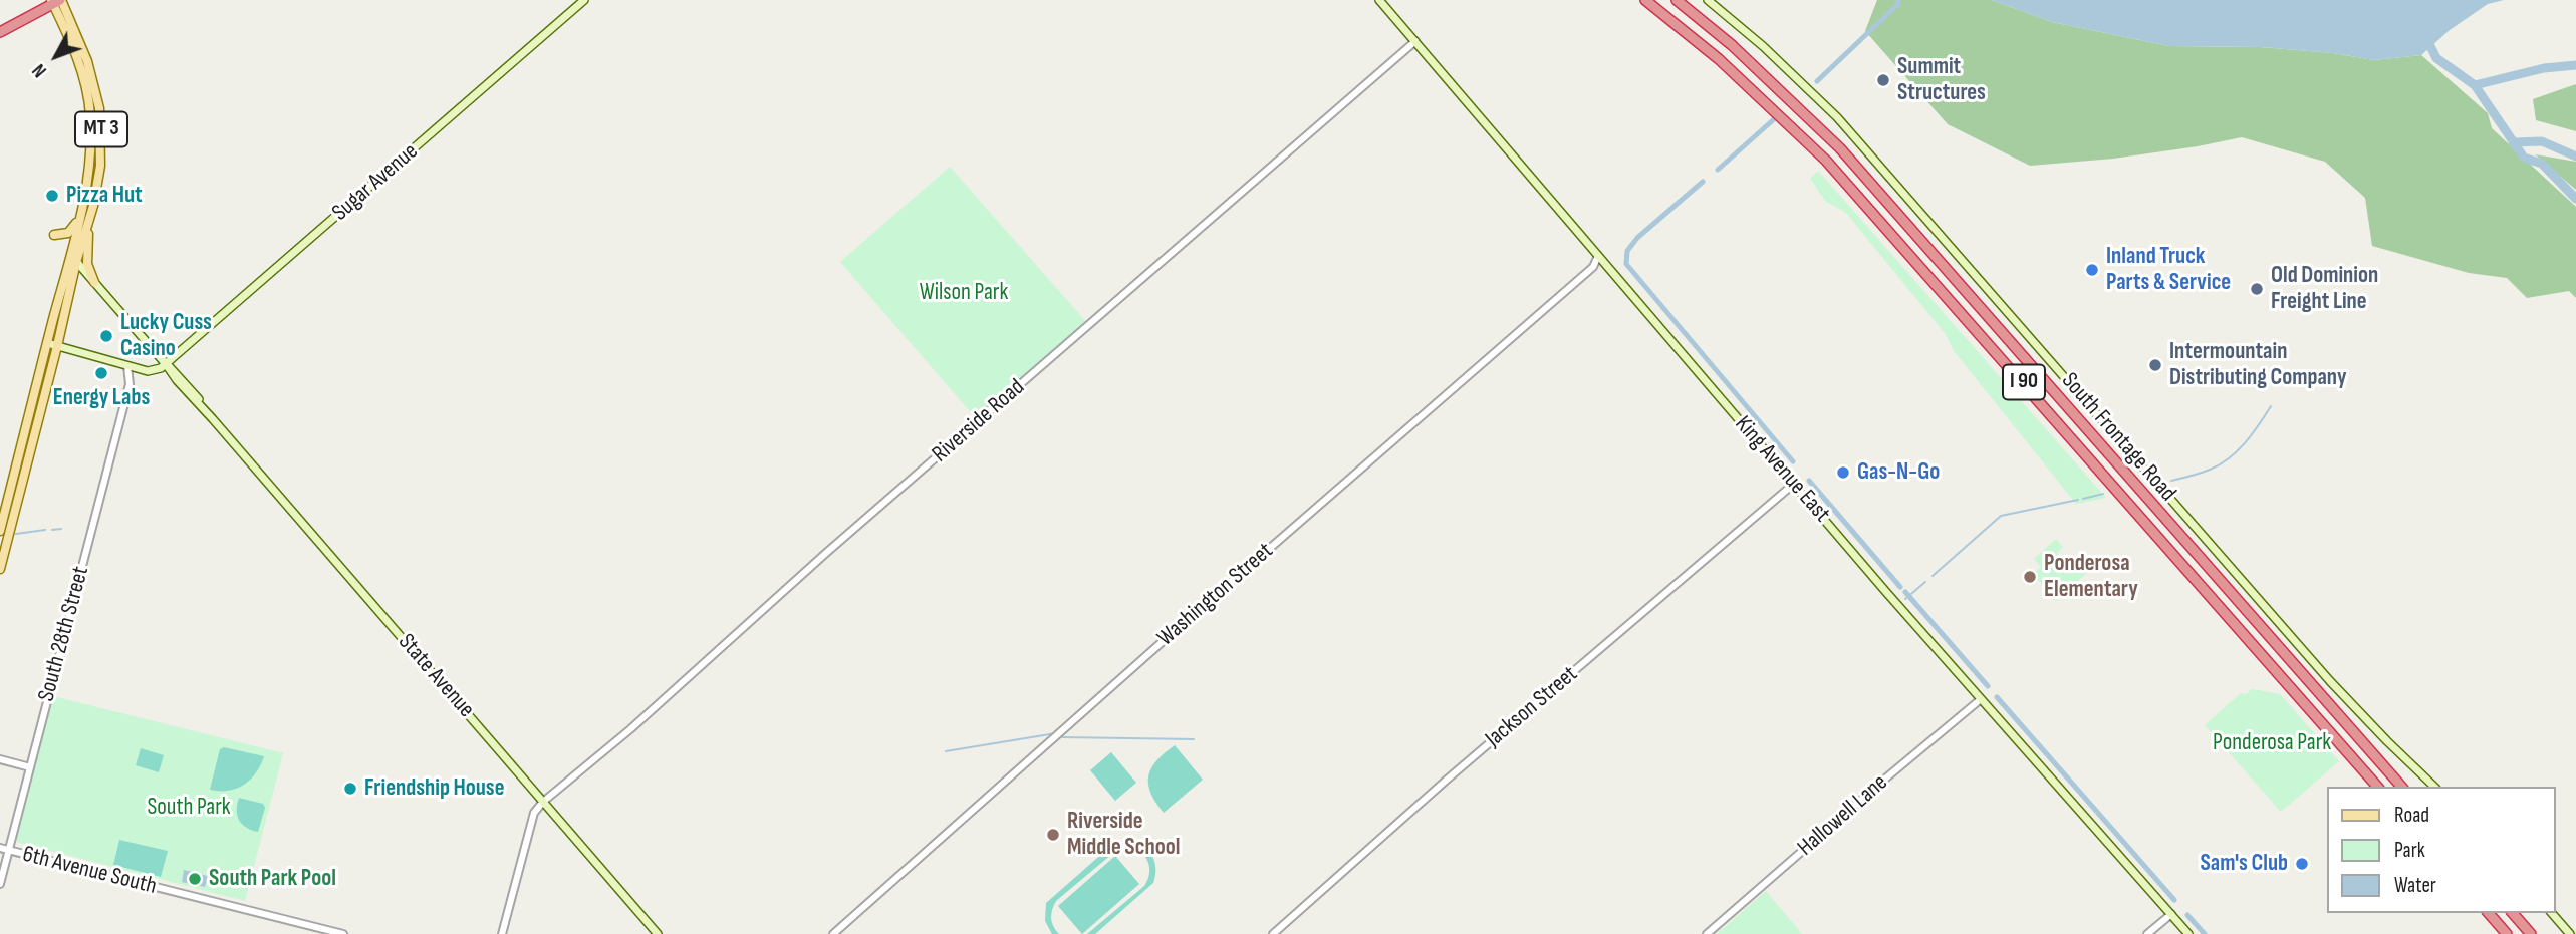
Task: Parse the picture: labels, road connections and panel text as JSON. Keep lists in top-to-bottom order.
{
  "streets": {
    "highway": ["I 90"],
    "main road": [
      "MT 3",
      "Sugar Avenue",
      "South Frontage Road",
      "King Avenue East",
      "State Avenue"
    ],
    "street": [
      "Riverside Road",
      "Washington Street",
      "South 28th Street",
      "Jackson Street",
      "Hallowell Lane",
      "6th Avenue South"
    ]
  },
  "crossings": [
    ["MT 3", "State Avenue"],
    ["Sugar Avenue", "State Avenue"],
    ["Riverside Road", "King Avenue East"],
    ["Riverside Road", "State Avenue"],
    ["King Avenue East", "Washington Street"],
    ["King Avenue East", "Jackson Street"],
    ["King Avenue East", "Hallowell Lane"],
    ["South 28th Street", "6th Avenue South"]
  ],
  "parks": ["Wilson Park", "Ponderosa Park", "South Park"],
  "places": [
    "Summit Structures",
    "Pizza Hut",
    "Inland Truck Parts & Service",
    "Old Dominion Freight Line",
    "Lucky Cuss Casino",
    "Intermountain Distributing Company",
    "Energy Labs",
    "Gas-N-Go",
    "Ponderosa Elementary",
    "Friendship House",
    "Riverside Middle School",
    "Sam's Club",
    "South Park Pool"
  ],
  "legend": ["Road", "Park", "Water"],
  "north": "bottom left"
}
